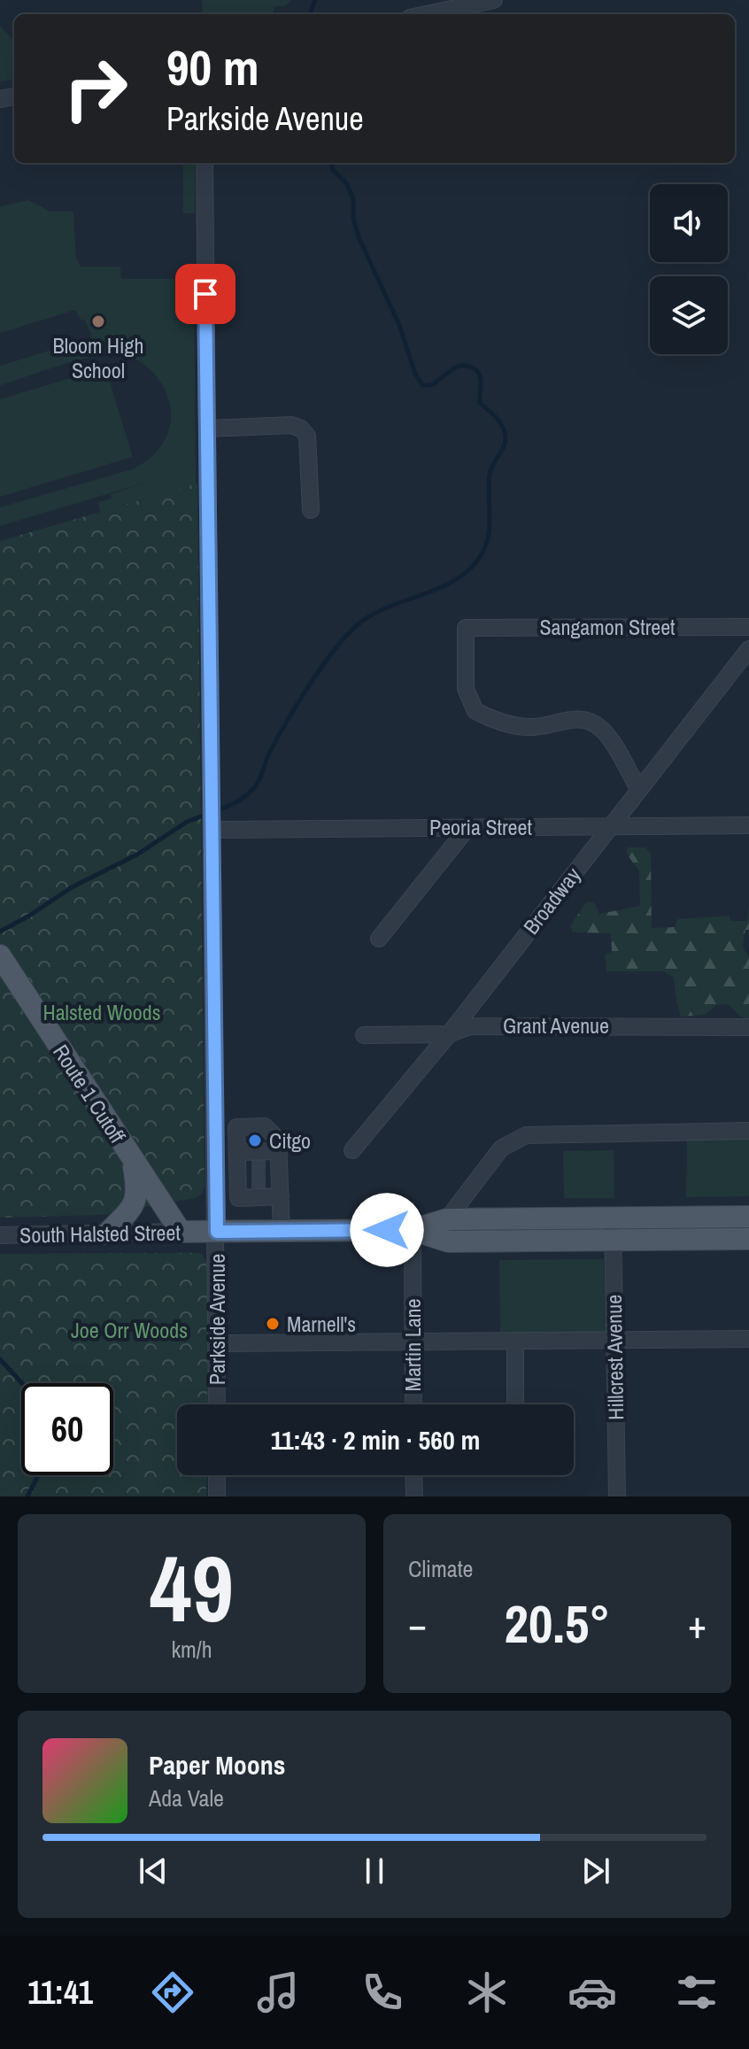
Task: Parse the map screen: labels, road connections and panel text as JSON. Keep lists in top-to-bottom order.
{
  "streets": {
    "main road": ["Route 1 Cutoff", "South Halsted Street"],
    "street": [
      "Sangamon Street",
      "Peoria Street",
      "Broadway",
      "Grant Avenue",
      "Parkside Avenue",
      "Martin Lane",
      "Hillcrest Avenue"
    ]
  },
  "crossings": [
    ["Sangamon Street", "Broadway"],
    ["Peoria Street", "Broadway"],
    ["Peoria Street", "Parkside Avenue"],
    ["Broadway", "Grant Avenue"],
    ["Route 1 Cutoff", "South Halsted Street"],
    ["South Halsted Street", "Parkside Avenue"],
    ["South Halsted Street", "Martin Lane"],
    ["South Halsted Street", "Hillcrest Avenue"]
  ],
  "parks": ["Halsted Woods", "Joe Orr Woods"],
  "places": ["Bloom High School", "Citgo", "Marnell's"],
  "page": {
    "turn": ["90 m", "Parkside Avenue"],
    "limit": "60",
    "trip": "11:43 · 2 min · 560 m",
    "tile": [
      ["49", "km/h"],
      "Climate"
    ],
    "heat": ["−", "20.5°", "+"],
    "song": ["Paper Moons", "Ada Vale"],
    "tabs": "11:41"
  }
}
